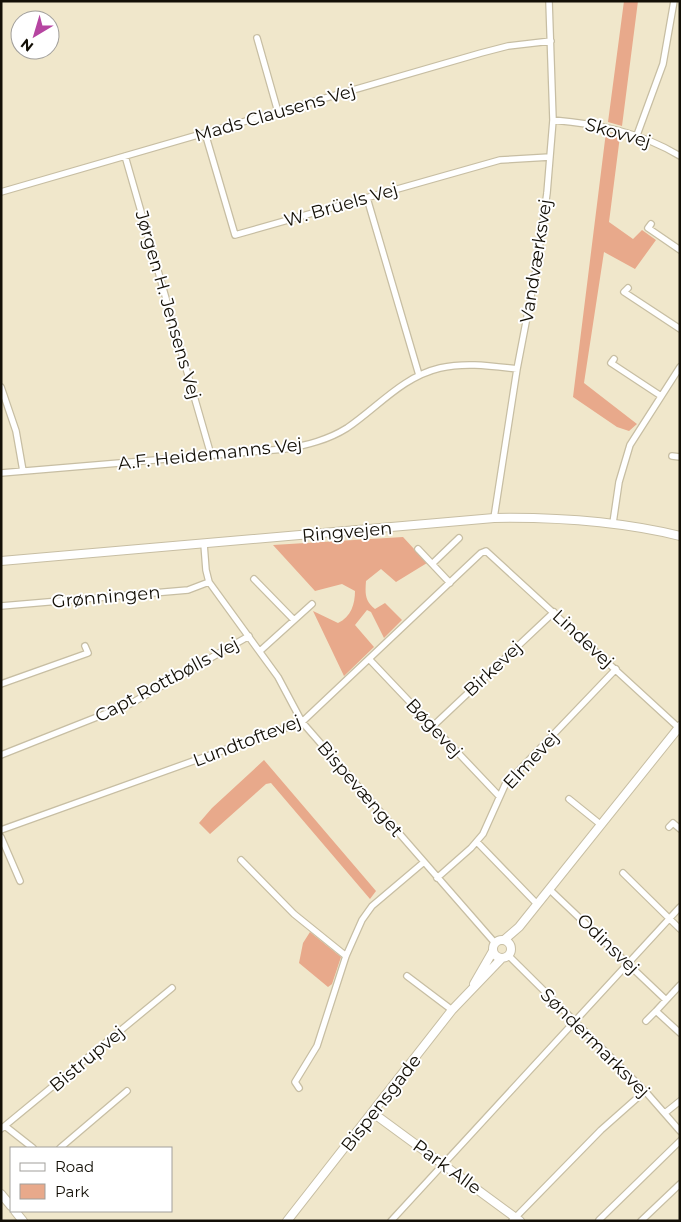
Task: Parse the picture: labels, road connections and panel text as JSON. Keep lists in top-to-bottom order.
{
  "streets": {
    "street": [
      "Mads Clausens Vej",
      "Skovvej",
      "W. Brüels Vej",
      "Vandværksvej",
      "Jørgen H. Jensens Vej",
      "A.F. Heidemanns Vej",
      "Ringvejen",
      "Grønningen",
      "Lindevej",
      "Birkevej",
      "Capt Rottbølls Vej",
      "Bøgevej",
      "Lundtoftevej",
      "Elmevej",
      "Bispevænget",
      "Odinsvej",
      "Søndermarksvej",
      "Bistrupvej",
      "Bispensgade",
      "Park Alle"
    ]
  },
  "crossings": [
    ["Mads Clausens Vej", "W. Brüels Vej"],
    ["Mads Clausens Vej", "Vandværksvej"],
    ["Mads Clausens Vej", "Jørgen H. Jensens Vej"],
    ["Skovvej", "Vandværksvej"],
    ["W. Brüels Vej", "Vandværksvej"],
    ["Vandværksvej", "A.F. Heidemanns Vej"],
    ["Vandværksvej", "Ringvejen"],
    ["Jørgen H. Jensens Vej", "A.F. Heidemanns Vej"],
    ["Ringvejen", "Bispevænget"],
    ["Grønningen", "Bispevænget"],
    ["Lindevej", "Birkevej"],
    ["Lindevej", "Lundtoftevej"],
    ["Lindevej", "Elmevej"],
    ["Birkevej", "Bøgevej"],
    ["Capt Rottbølls Vej", "Bispevænget"],
    ["Bøgevej", "Lundtoftevej"],
    ["Bøgevej", "Elmevej"],
    ["Lundtoftevej", "Bispevænget"],
    ["Elmevej", "Bispevænget"],
    ["Bispevænget", "Bispensgade"],
    ["Søndermarksvej", "Bispensgade"],
    ["Bispensgade", "Park Alle"]
  ],
  "legend": ["Road", "Park"],
  "north": "bottom left"
}
